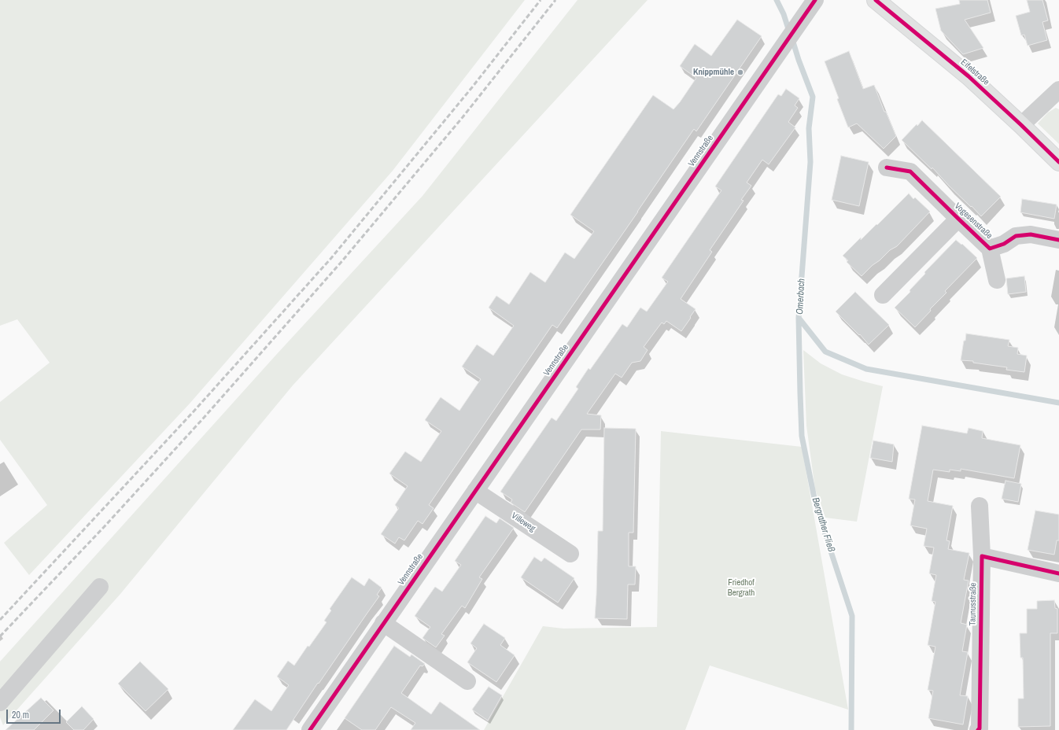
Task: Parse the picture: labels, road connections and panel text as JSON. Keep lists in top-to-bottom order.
{
  "streets": {
    "main road": ["Eifelstraße"],
    "street": [
      "Vennstraße",
      "Vogesenstraße",
      "Villeweg",
      "Taunusstraße"
    ]
  },
  "crossings": [
    ["Vennstraße", "Villeweg"]
  ],
  "water": ["Omerbach", "Bergrather Fließ"],
  "parks": ["Friedhof Bergrath"],
  "places": ["Knippmühle"],
  "scale_bar": "20 m"
}
